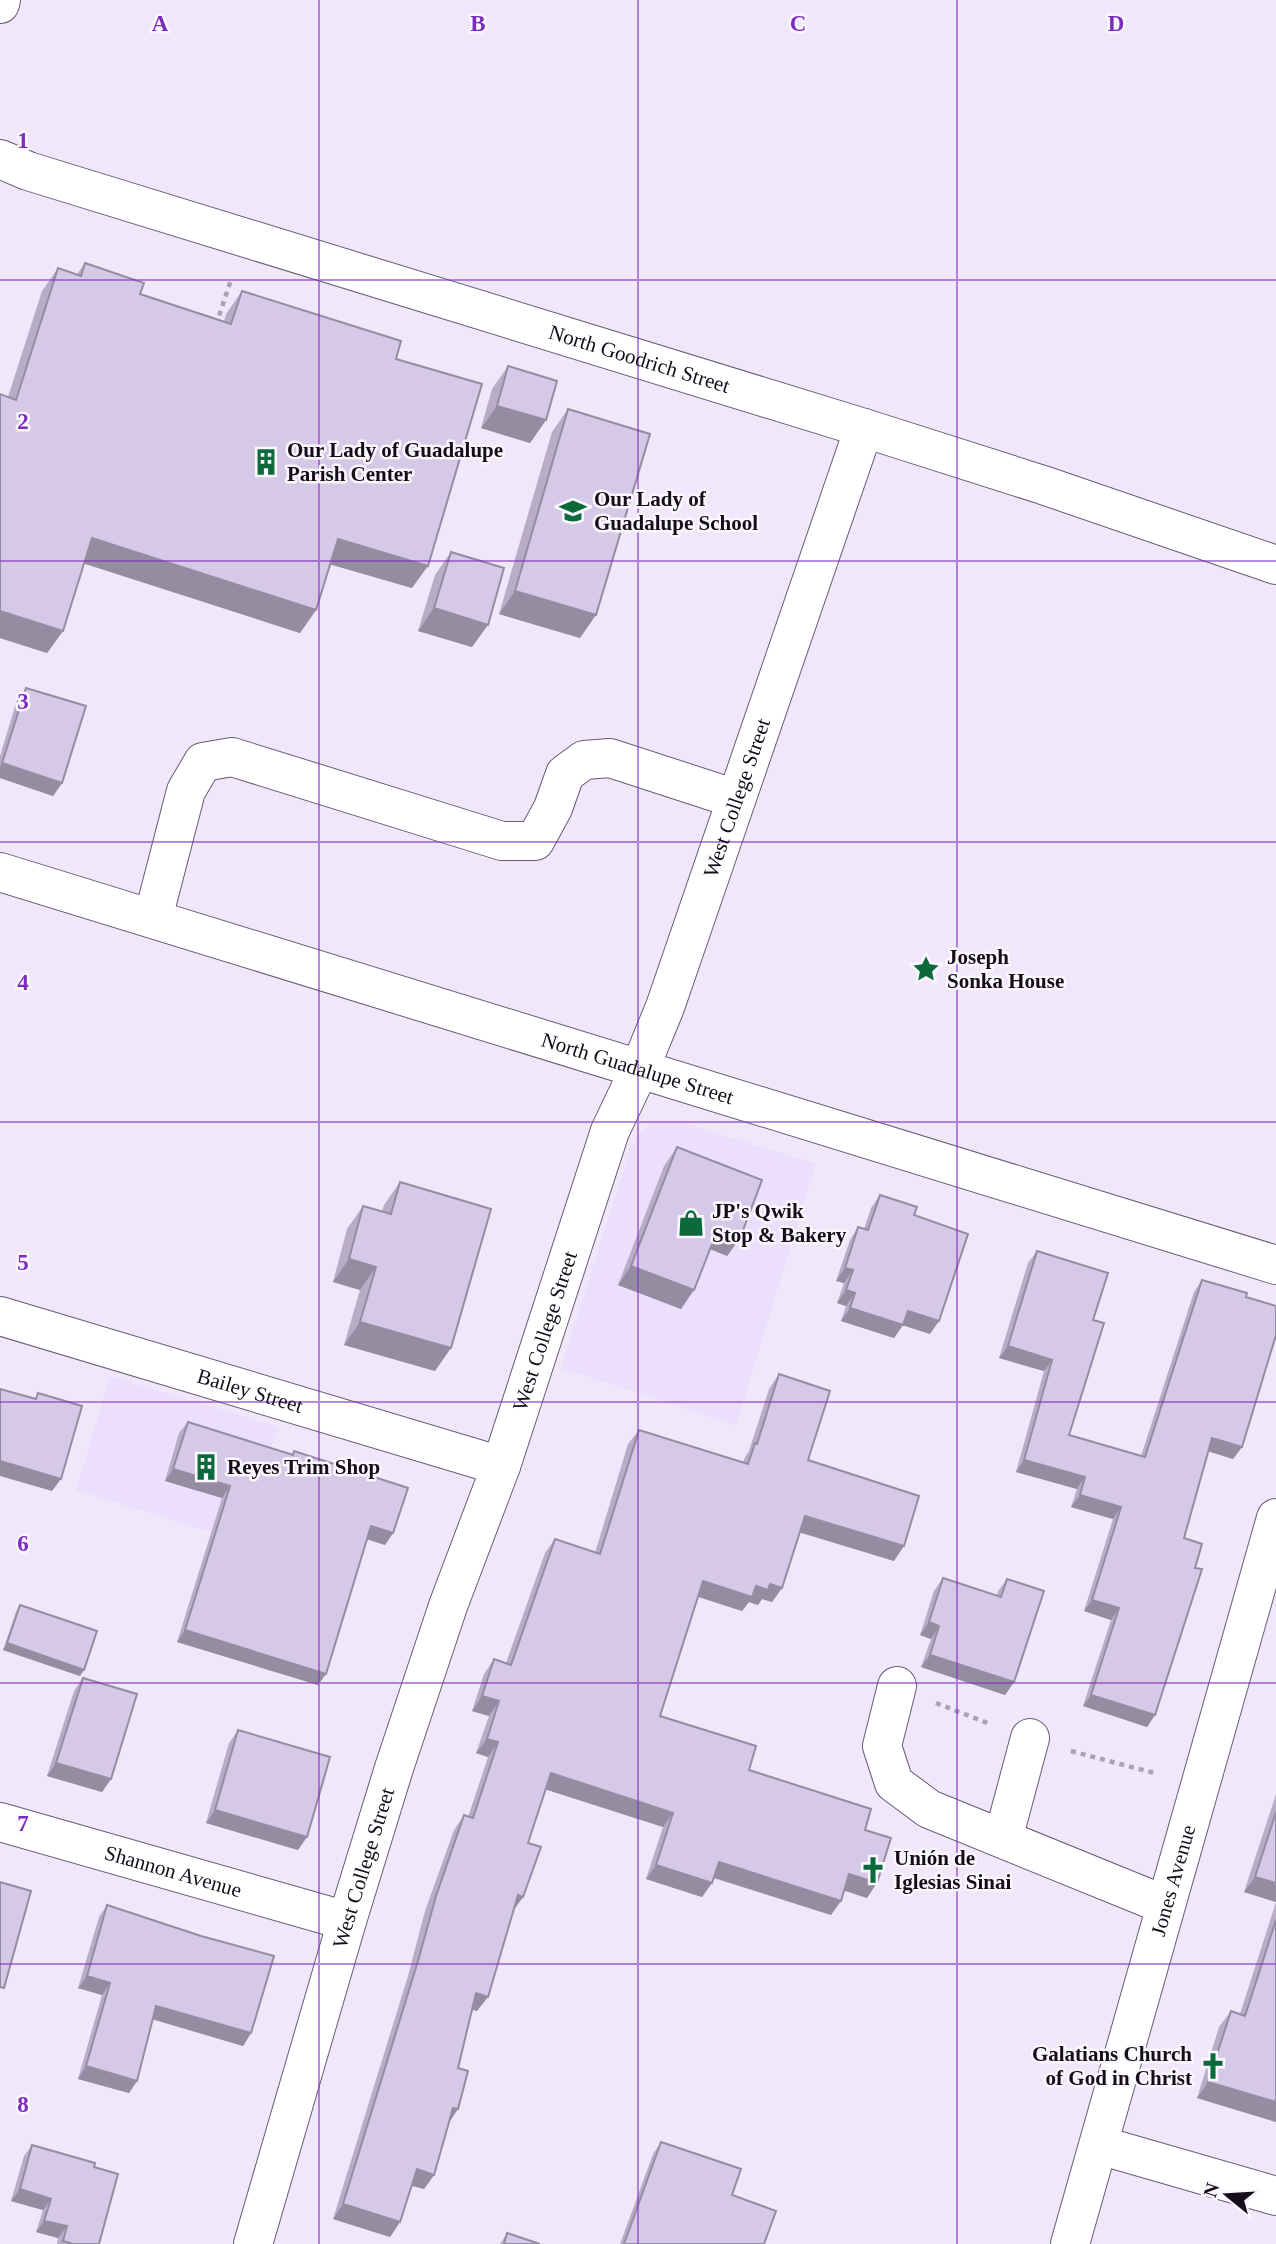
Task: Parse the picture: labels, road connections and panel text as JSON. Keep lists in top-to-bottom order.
{
  "streets": {
    "street": [
      "North Goodrich Street",
      "West College Street",
      "North Guadalupe Street",
      "Bailey Street",
      "Shannon Avenue",
      "Jones Avenue"
    ]
  },
  "crossings": [
    ["North Goodrich Street", "West College Street"],
    ["West College Street", "North Guadalupe Street"],
    ["West College Street", "Bailey Street"],
    ["West College Street", "Shannon Avenue"]
  ],
  "places": {
    "building": ["Our Lady of Guadalupe Parish Center", "Reyes Trim Shop"],
    "school or university": ["Our Lady of Guadalupe School"],
    "place": ["Joseph Sonka House"],
    "shop": ["JP's Qwik Stop & Bakery"],
    "church": ["Unión de Iglesias Sinai", "Galatians Church of God in Christ"]
  },
  "north": "left",
  "grid": {
    "columns": [
      "A",
      "B",
      "C",
      "D"
    ],
    "rows": [
      "1",
      "2",
      "3",
      "4",
      "5",
      "6",
      "7",
      "8"
    ]
  }
}
